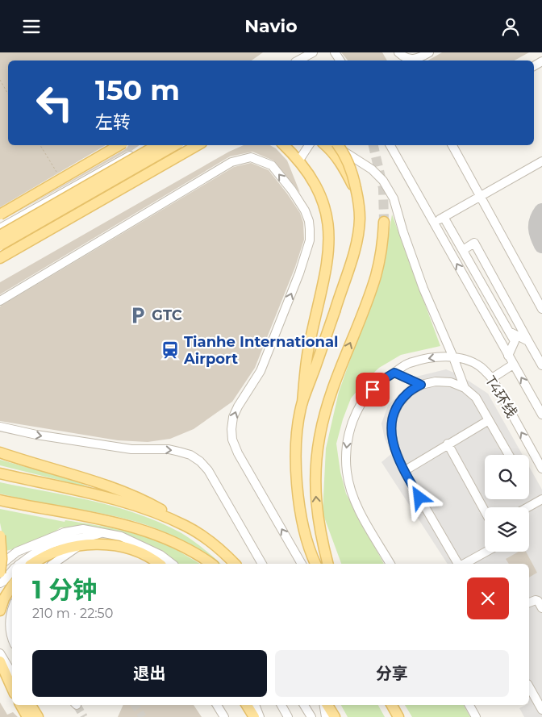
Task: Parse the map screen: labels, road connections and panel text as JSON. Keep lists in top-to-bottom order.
{
  "streets": {
    "street": ["T4环线"]
  },
  "places": {
    "parking": ["GTC"],
    "station": ["Tianhe International Airport"]
  },
  "page": {
    "header": "Navio",
    "turn": ["150 m", "左转"],
    "heading": ["1 分钟", "210 m · 22:50"],
    "buttons": ["退出", "分享"]
  }
}
